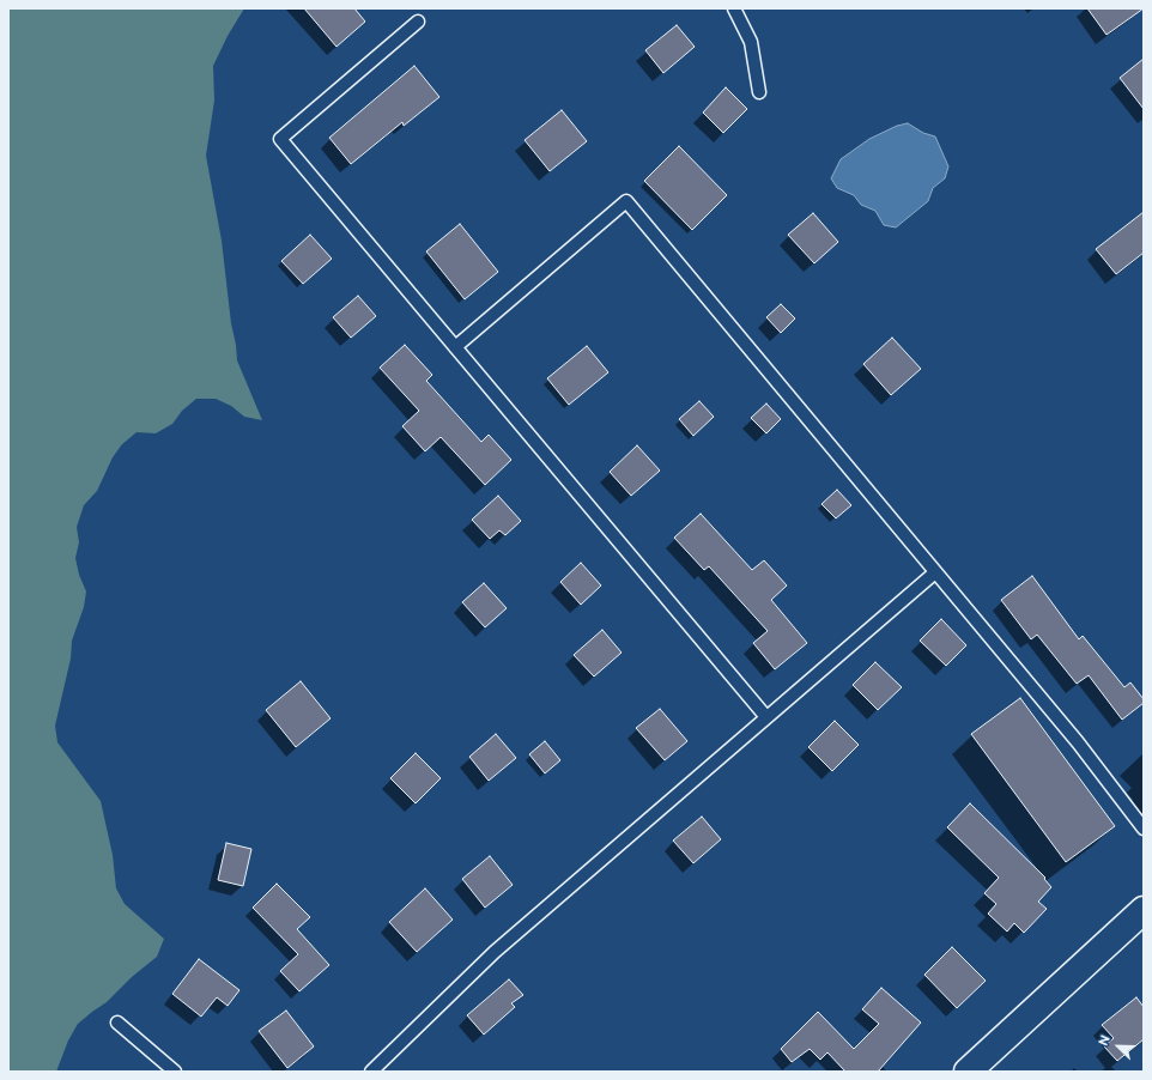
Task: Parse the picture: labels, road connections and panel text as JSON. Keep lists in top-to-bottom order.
{
  "north": "top left"
}
